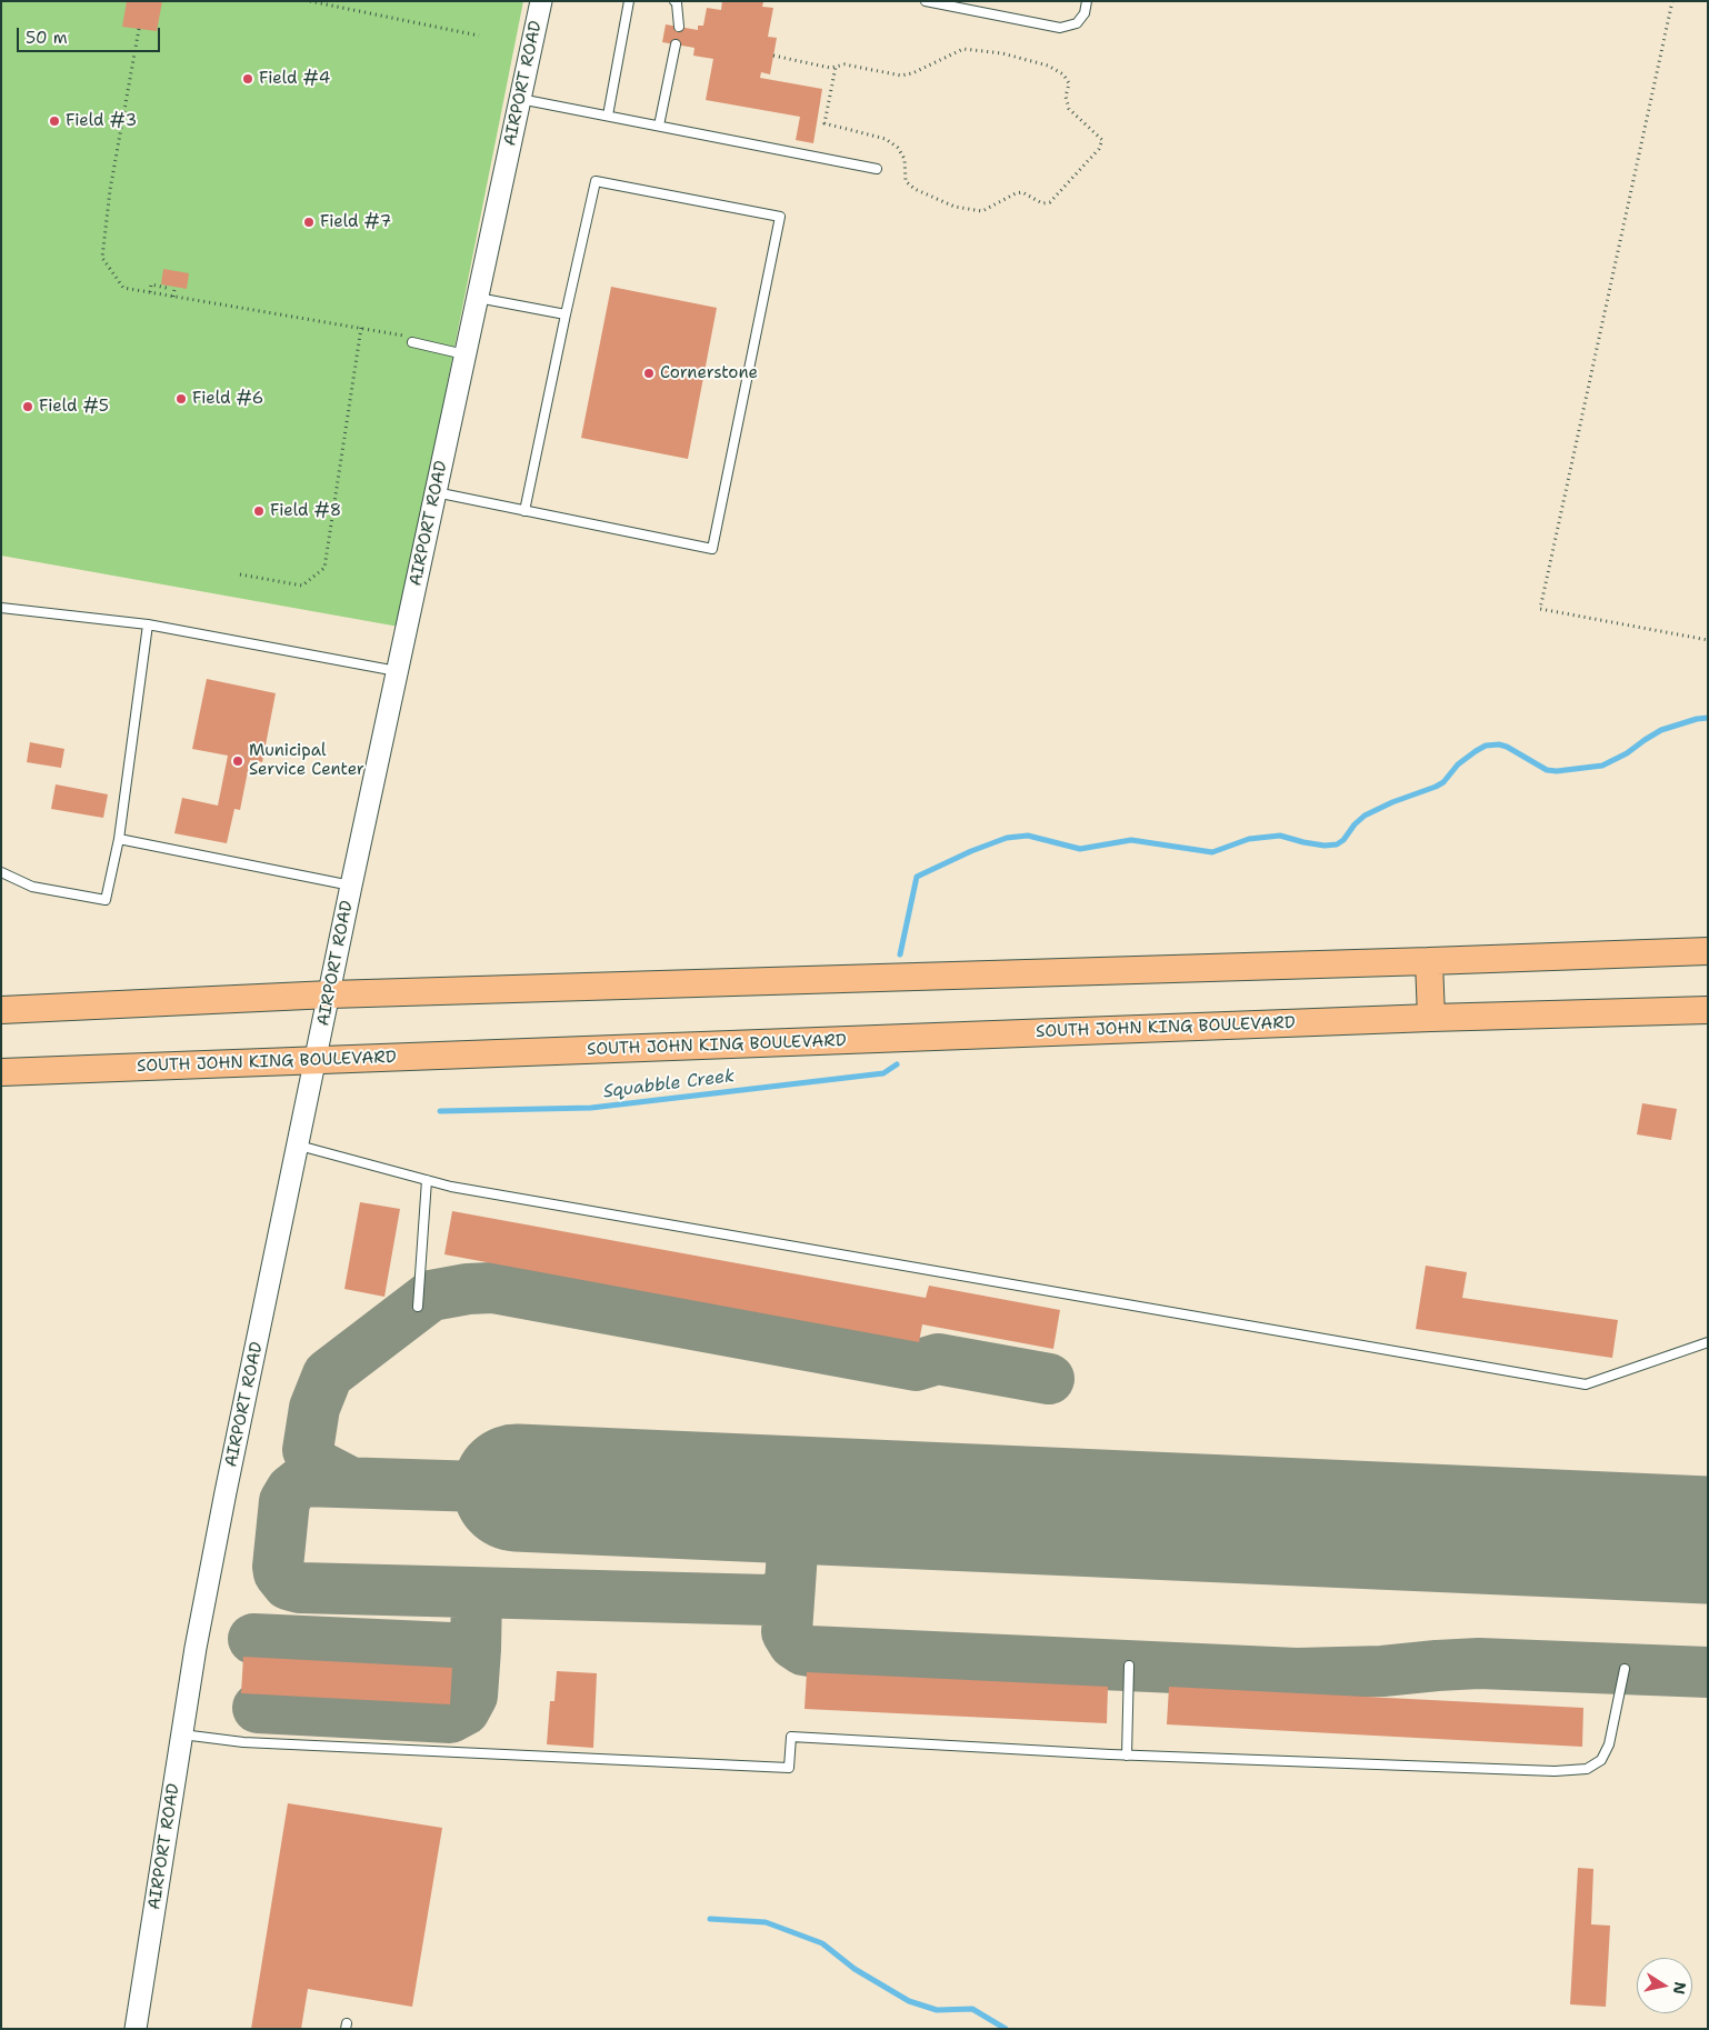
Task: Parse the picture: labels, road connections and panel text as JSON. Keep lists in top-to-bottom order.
{
  "streets": {
    "main road": ["SOUTH JOHN KING BOULEVARD"],
    "street": ["AIRPORT ROAD"]
  },
  "crossings": [
    ["AIRPORT ROAD", "SOUTH JOHN KING BOULEVARD"]
  ],
  "water": ["Squabble Creek"],
  "places": [
    "Field #4",
    "Field #3",
    "Field #7",
    "Cornerstone",
    "Field #6",
    "Field #5",
    "Field #8",
    "Municipal Service Center"
  ],
  "scale_bar": "50 m",
  "north": "right"
}
